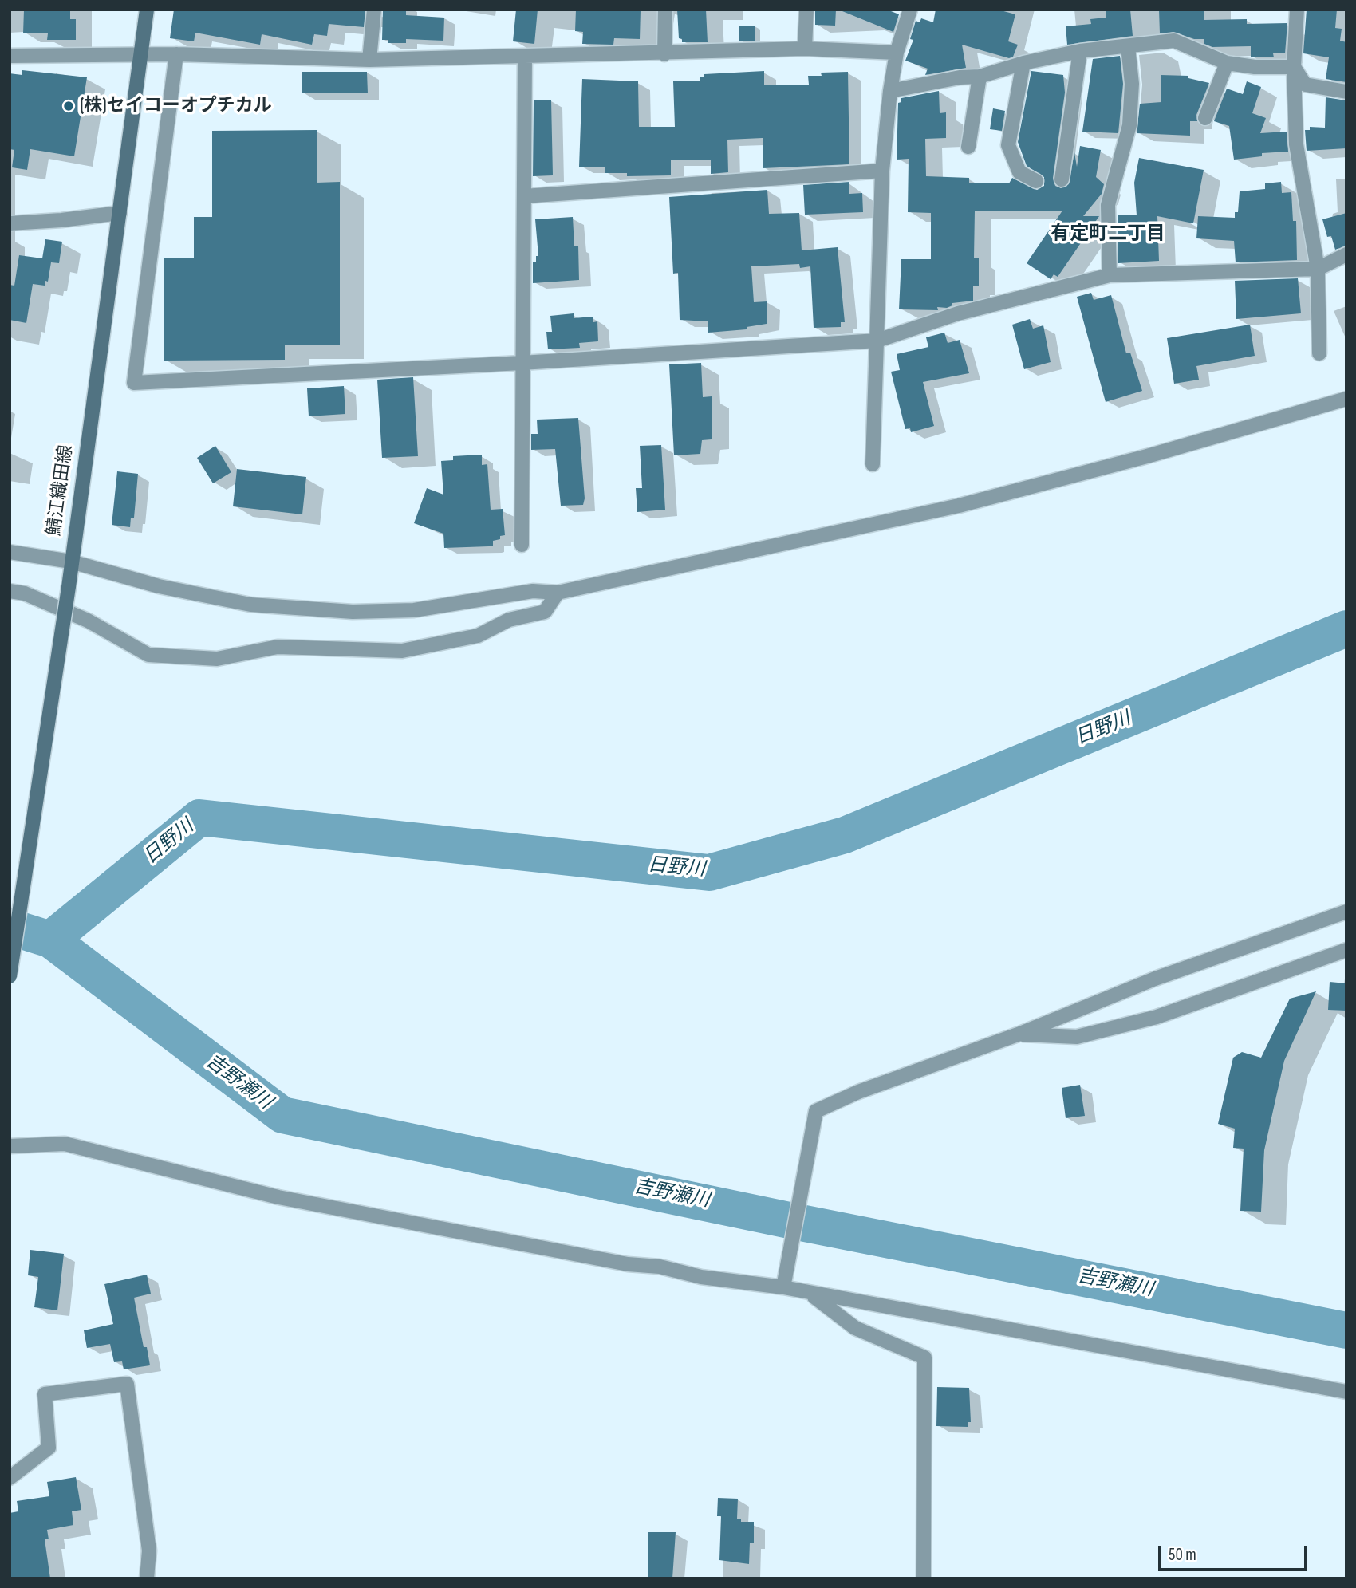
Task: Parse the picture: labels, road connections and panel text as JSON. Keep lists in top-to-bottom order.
{
  "streets": {
    "main road": ["鯖江織田線"]
  },
  "districts": ["有定町二丁目"],
  "water": ["日野川", "吉野瀬川"],
  "places": ["(株)セイコーオプチカル"],
  "scale_bar": "50 m"
}
